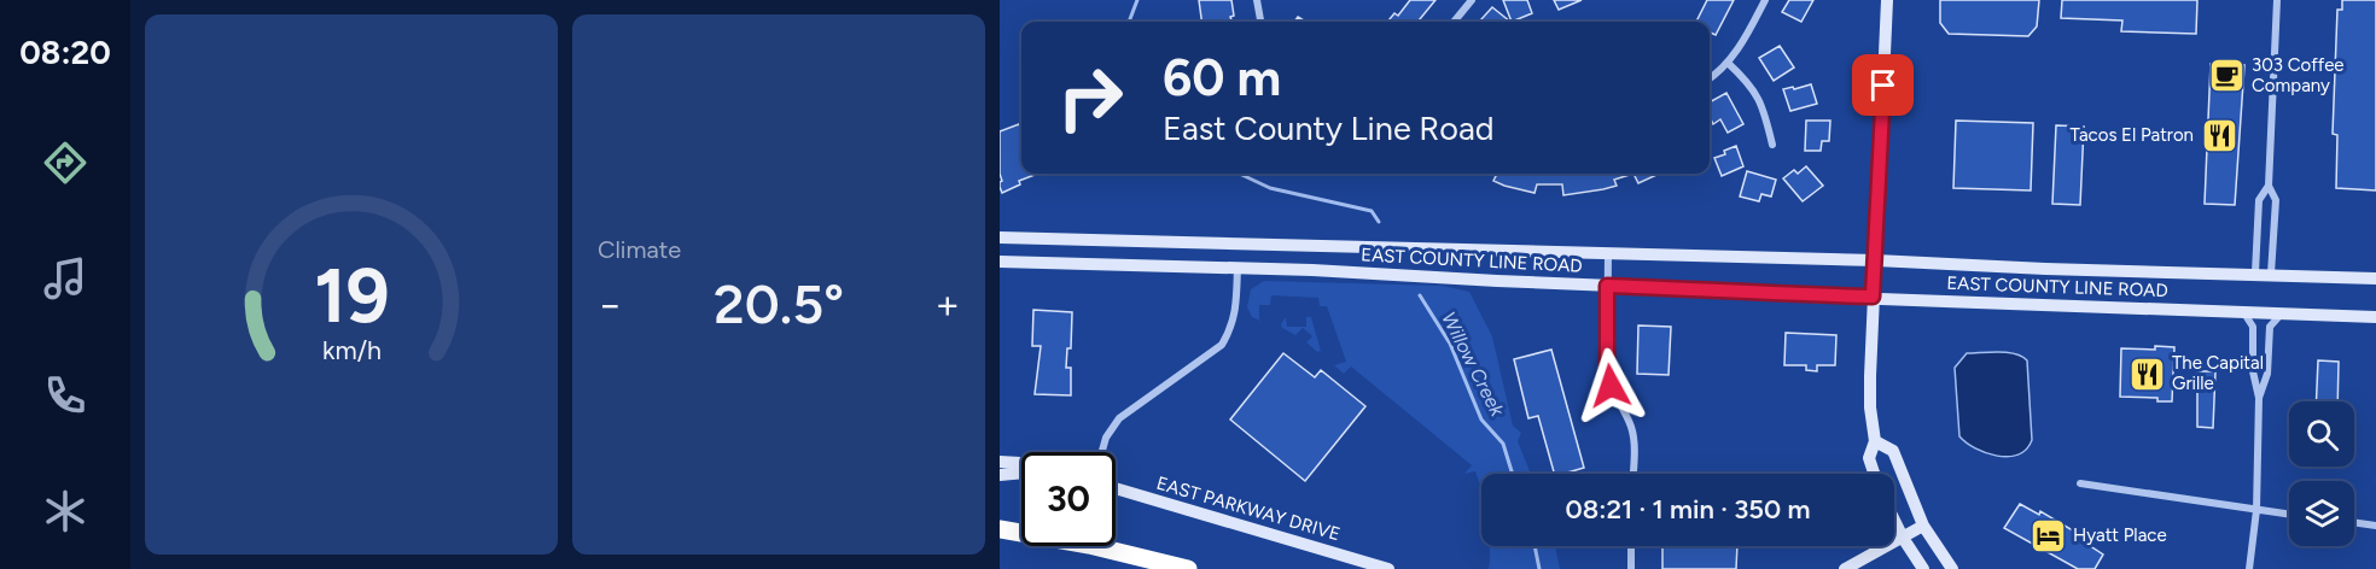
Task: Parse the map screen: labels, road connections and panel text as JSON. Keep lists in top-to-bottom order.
{
  "streets": {
    "main road": ["EAST COUNTY LINE ROAD", "EAST PARKWAY DRIVE"]
  },
  "water": ["Willow Creek"],
  "places": {
    "cafe": ["303 Coffee Company"],
    "restaurant": ["Tacos El Patron", "The Capital Grille"],
    "hotel": ["Hyatt Place"]
  },
  "page": {
    "tabs": "08:20",
    "tile": "Climate",
    "turn": ["60 m", "East County Line Road"],
    "heat": ["−", "20.5°", "+"],
    "limit": "30",
    "trip": "08:21 · 1 min · 350 m",
    "gauge": ["19", "km/h"]
  }
}
